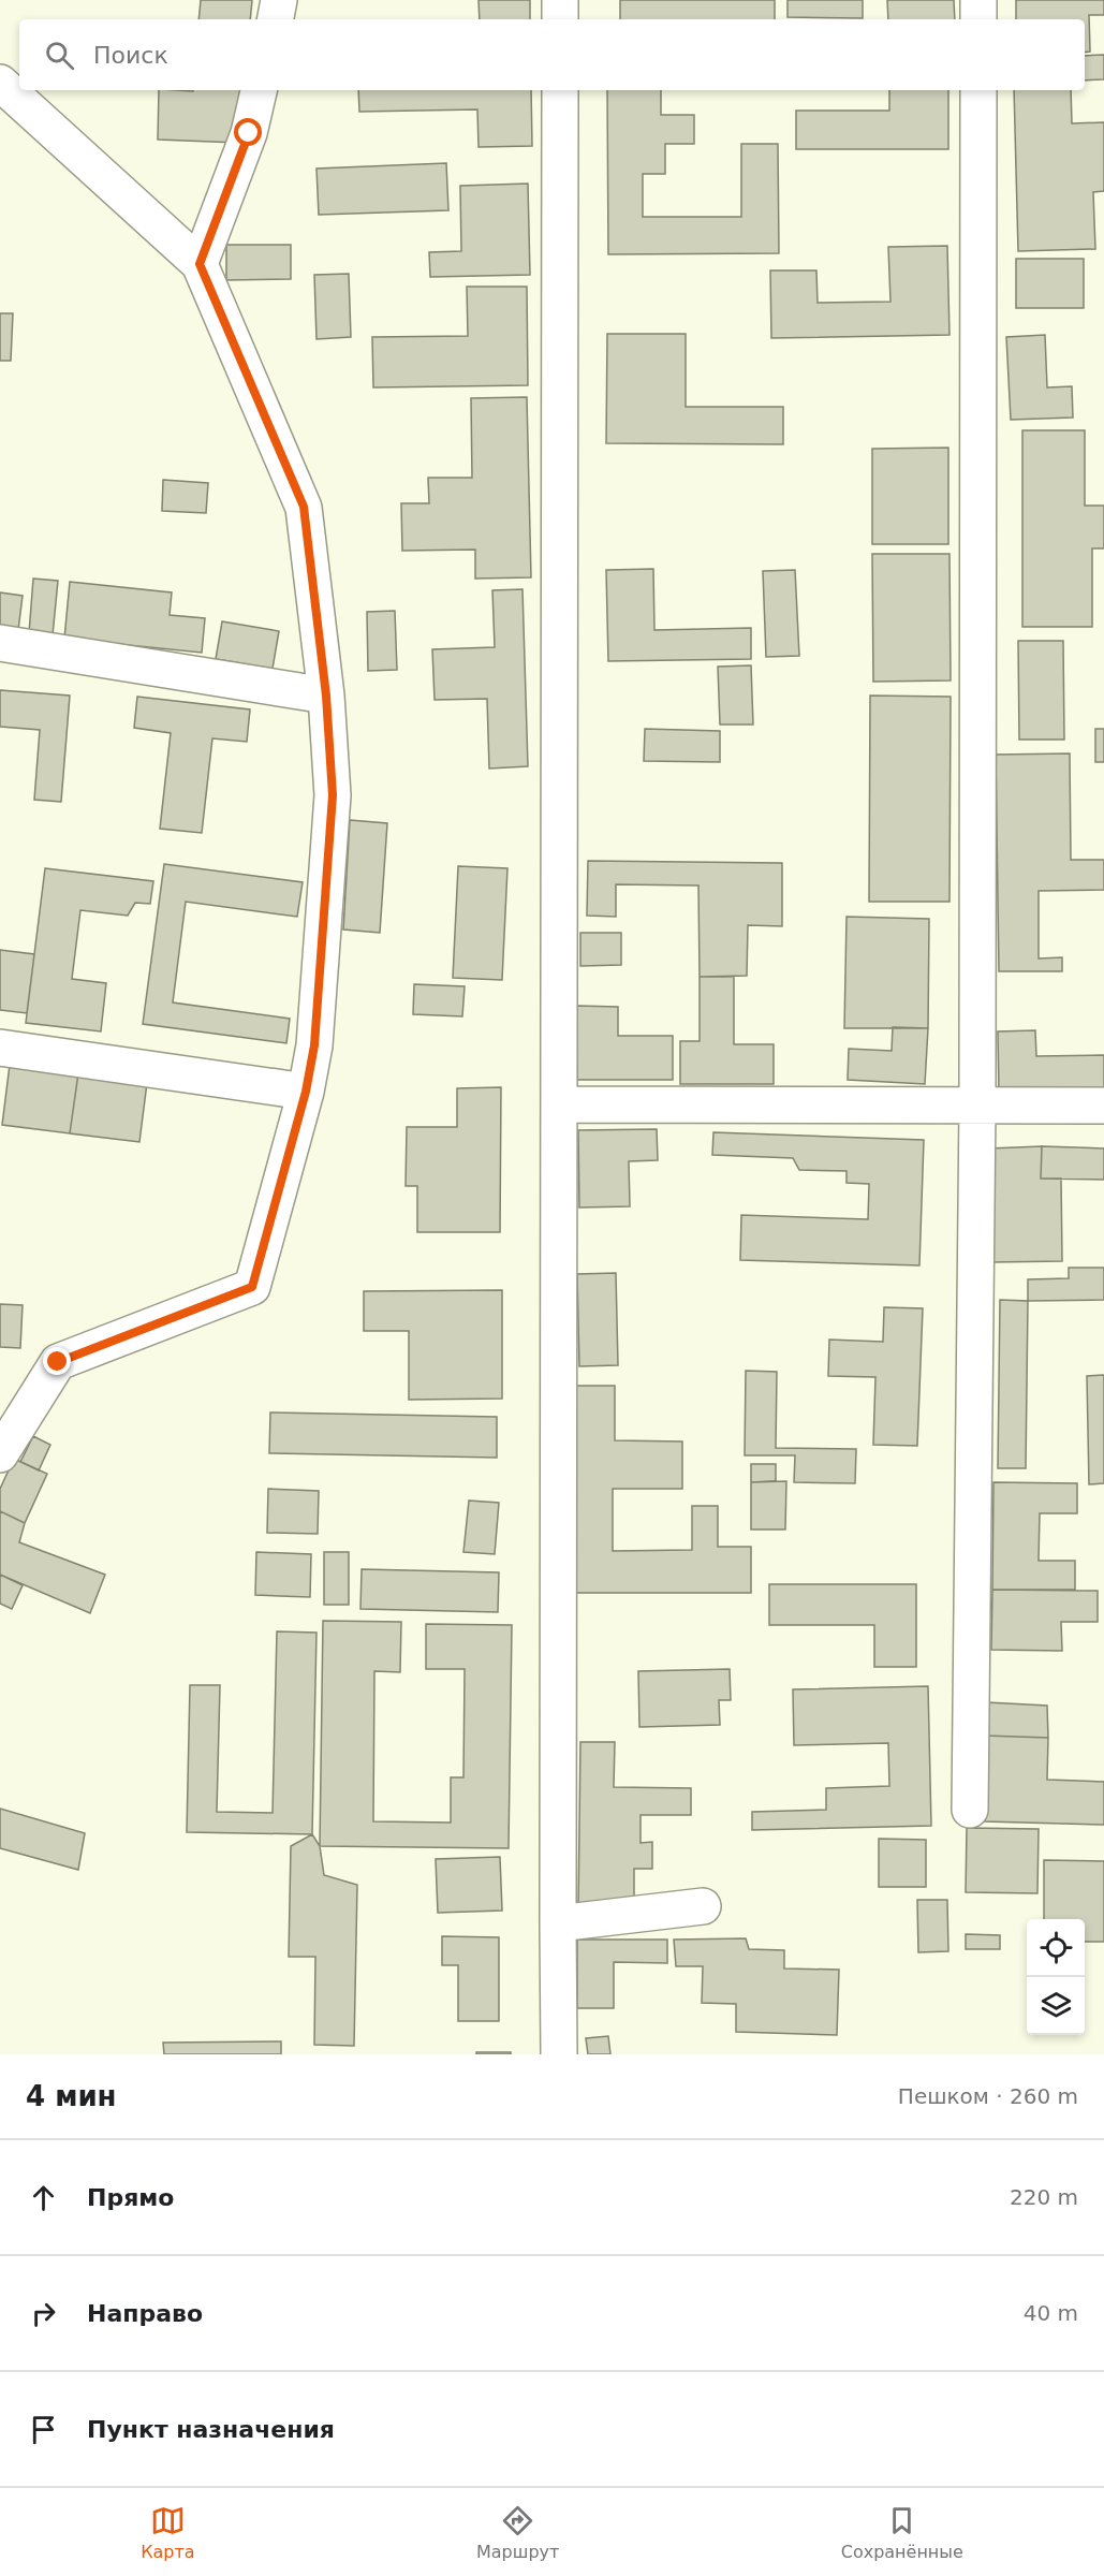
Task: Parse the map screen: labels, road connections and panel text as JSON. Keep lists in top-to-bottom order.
{
  "page": {
    "search": "Поиск",
    "heading": ["4 мин", "Пешком · 260 m"],
    "list": [
      ["Прямо", "220 m"],
      ["Направо", "40 m"],
      "Пункт назначения"
    ],
    "nav": ["Карта", "Маршрут", "Сохранённые"]
  }
}
